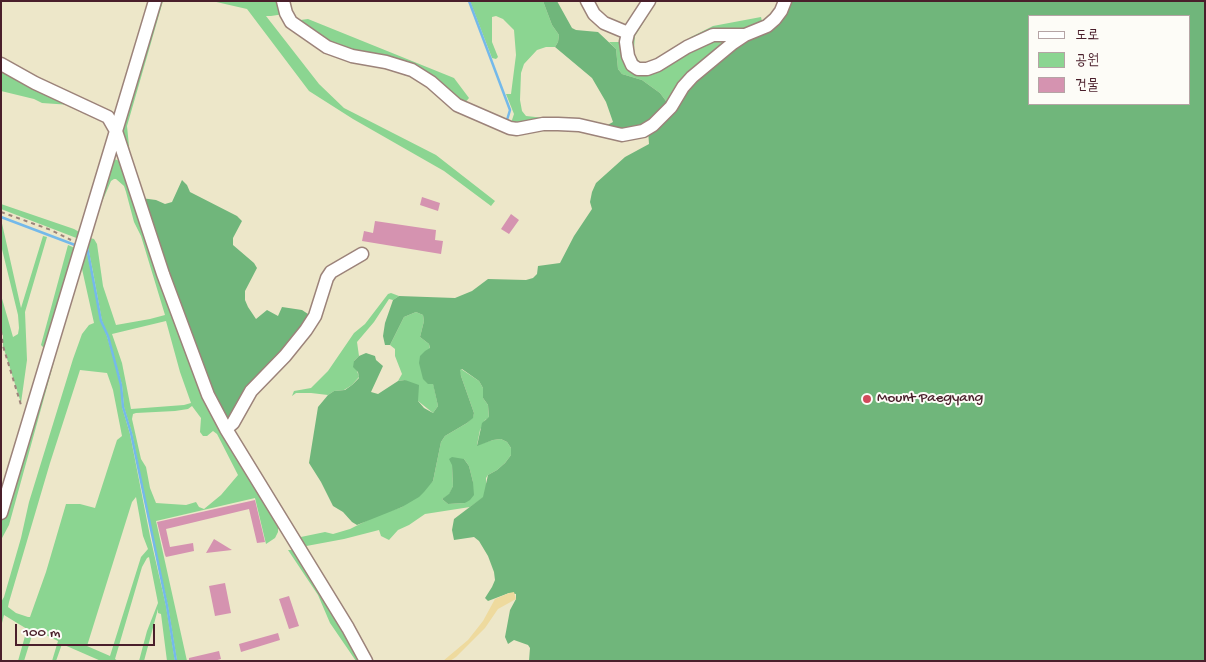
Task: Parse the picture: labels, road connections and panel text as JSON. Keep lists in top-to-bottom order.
{
  "places": ["Mount Paegyang"],
  "legend": ["도로", "공원", "건물"],
  "scale_bar": "100 m"
}
